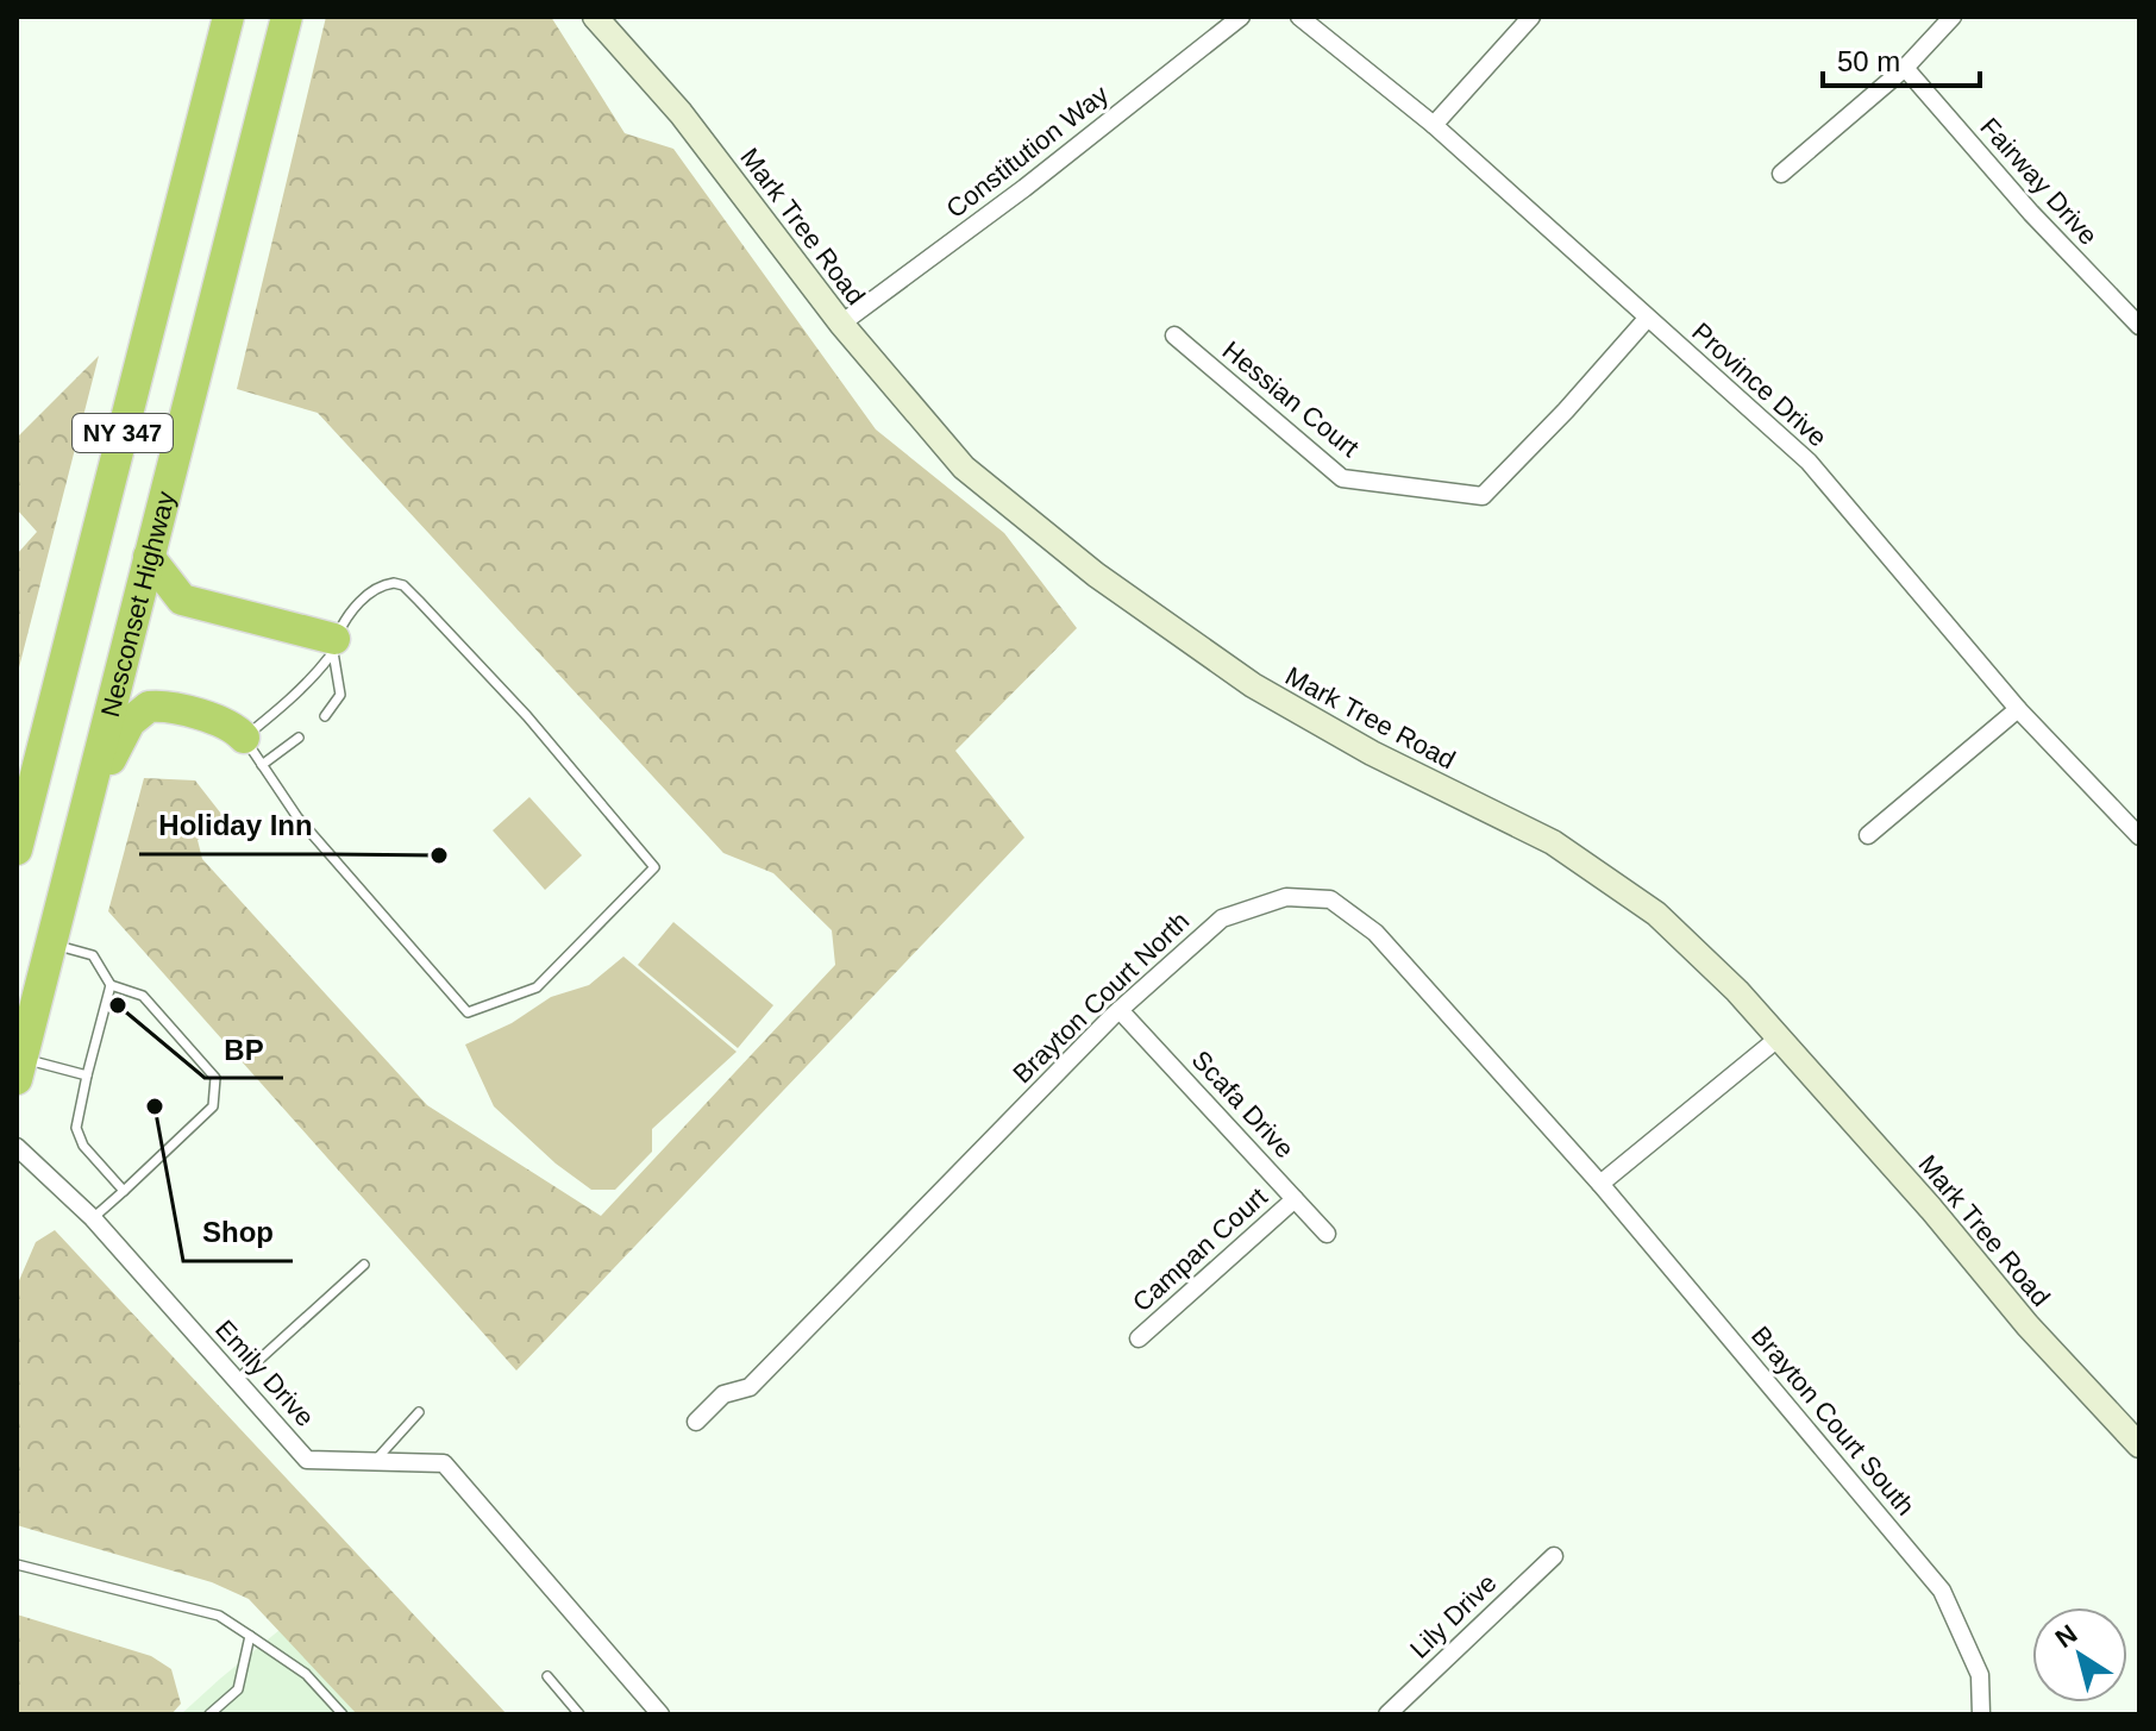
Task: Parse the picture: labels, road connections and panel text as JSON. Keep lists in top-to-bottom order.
{
  "streets": {
    "highway": ["NY 347", "Nesconset Highway"],
    "main road": ["Mark Tree Road"],
    "street": [
      "Constitution Way",
      "Fairway Drive",
      "Province Drive",
      "Hessian Court",
      "Brayton Court North",
      "Scafa Drive",
      "Campan Court",
      "Emily Drive",
      "Brayton Court South",
      "Lily Drive"
    ]
  },
  "crossings": [
    ["Constitution Way", "Mark Tree Road"],
    ["Province Drive", "Hessian Court"],
    ["Brayton Court North", "Scafa Drive"],
    ["Brayton Court North", "Brayton Court South"],
    ["Scafa Drive", "Campan Court"]
  ],
  "places": ["Holiday Inn", "BP", "Shop"],
  "scale_bar": "50 m",
  "north": "top left"
}
